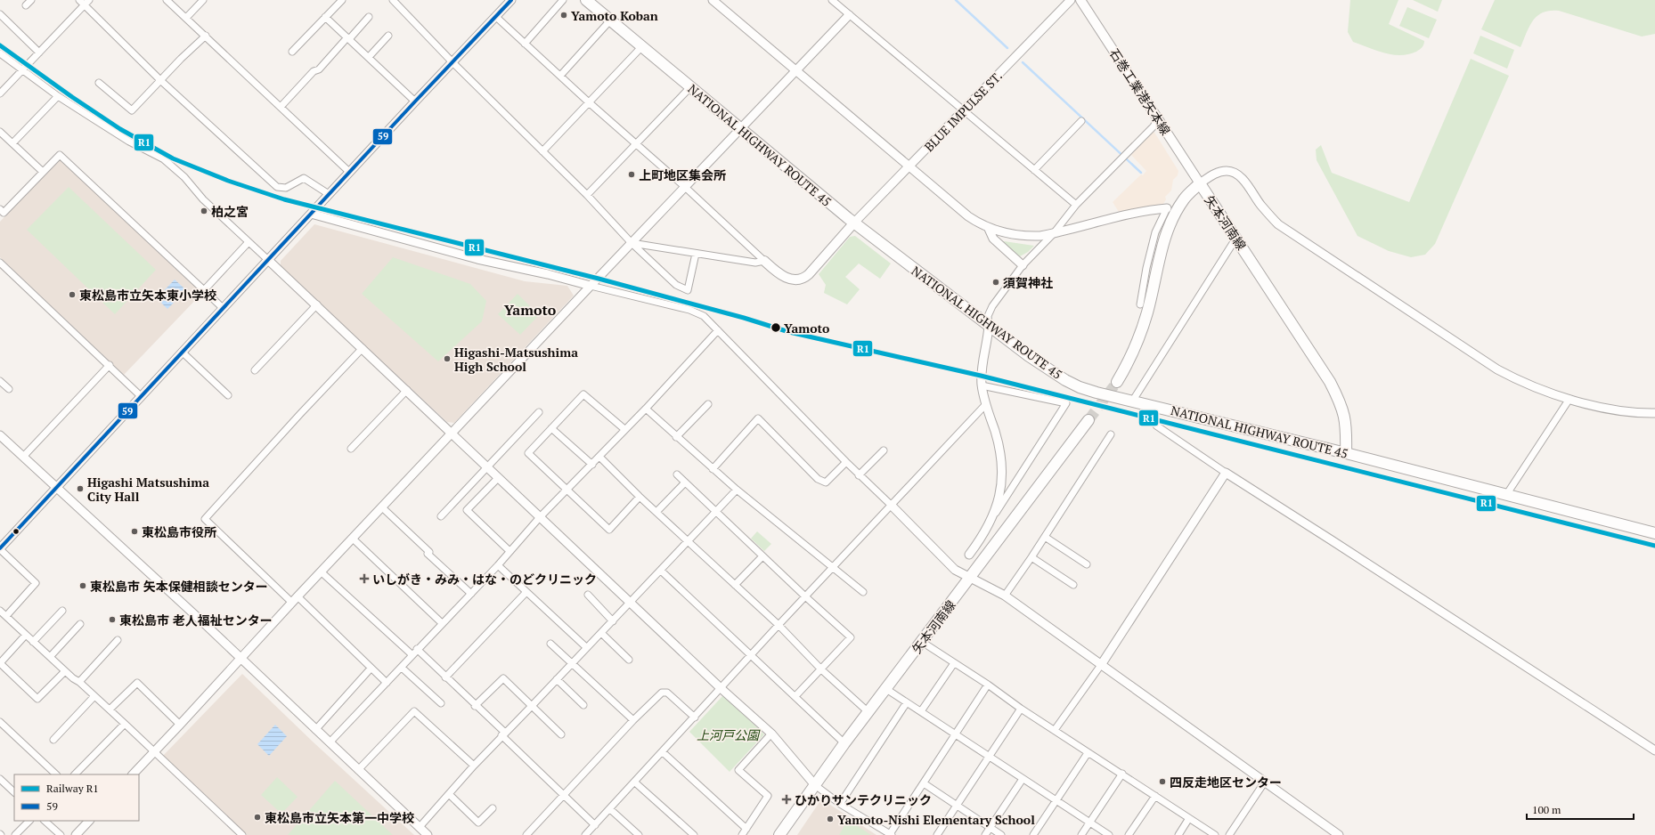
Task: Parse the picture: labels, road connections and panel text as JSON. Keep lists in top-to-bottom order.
{
  "streets": {
    "main road": ["石巻工業港矢本線", "NATIONAL HIGHWAY ROUTE 45", "矢本河南線"],
    "street": ["BLUE IMPULSE ST."]
  },
  "crossings": [
    ["石巻工業港矢本線", "矢本河南線"],
    ["BLUE IMPULSE ST.", "NATIONAL HIGHWAY ROUTE 45"],
    ["NATIONAL HIGHWAY ROUTE 45", "矢本河南線"]
  ],
  "districts": ["Yamoto"],
  "parks": ["上河戸公園"],
  "places": {
    "other": [
      "Yamoto Koban",
      "上町地区集会所",
      "柏之宮",
      "須賀神社",
      "東松島市立矢本東小学校",
      "Yamoto",
      "Higashi-Matsushima High School",
      "Higashi Matsushima City Hall",
      "東松島市役所",
      "東松島市 矢本保健相談センター",
      "東松島市 老人福祉センター",
      "四反走地区センター",
      "東松島市立矢本第一中学校",
      "Yamoto-Nishi Elementary School"
    ],
    "health": ["いしがき・みみ・はな・のどクリニック", "ひかりサンテクリニック"]
  },
  "lines": ["transit line 59", "rail line R1"],
  "legend": ["Railway R1", "59"],
  "scale_bar": "100 m"
}
